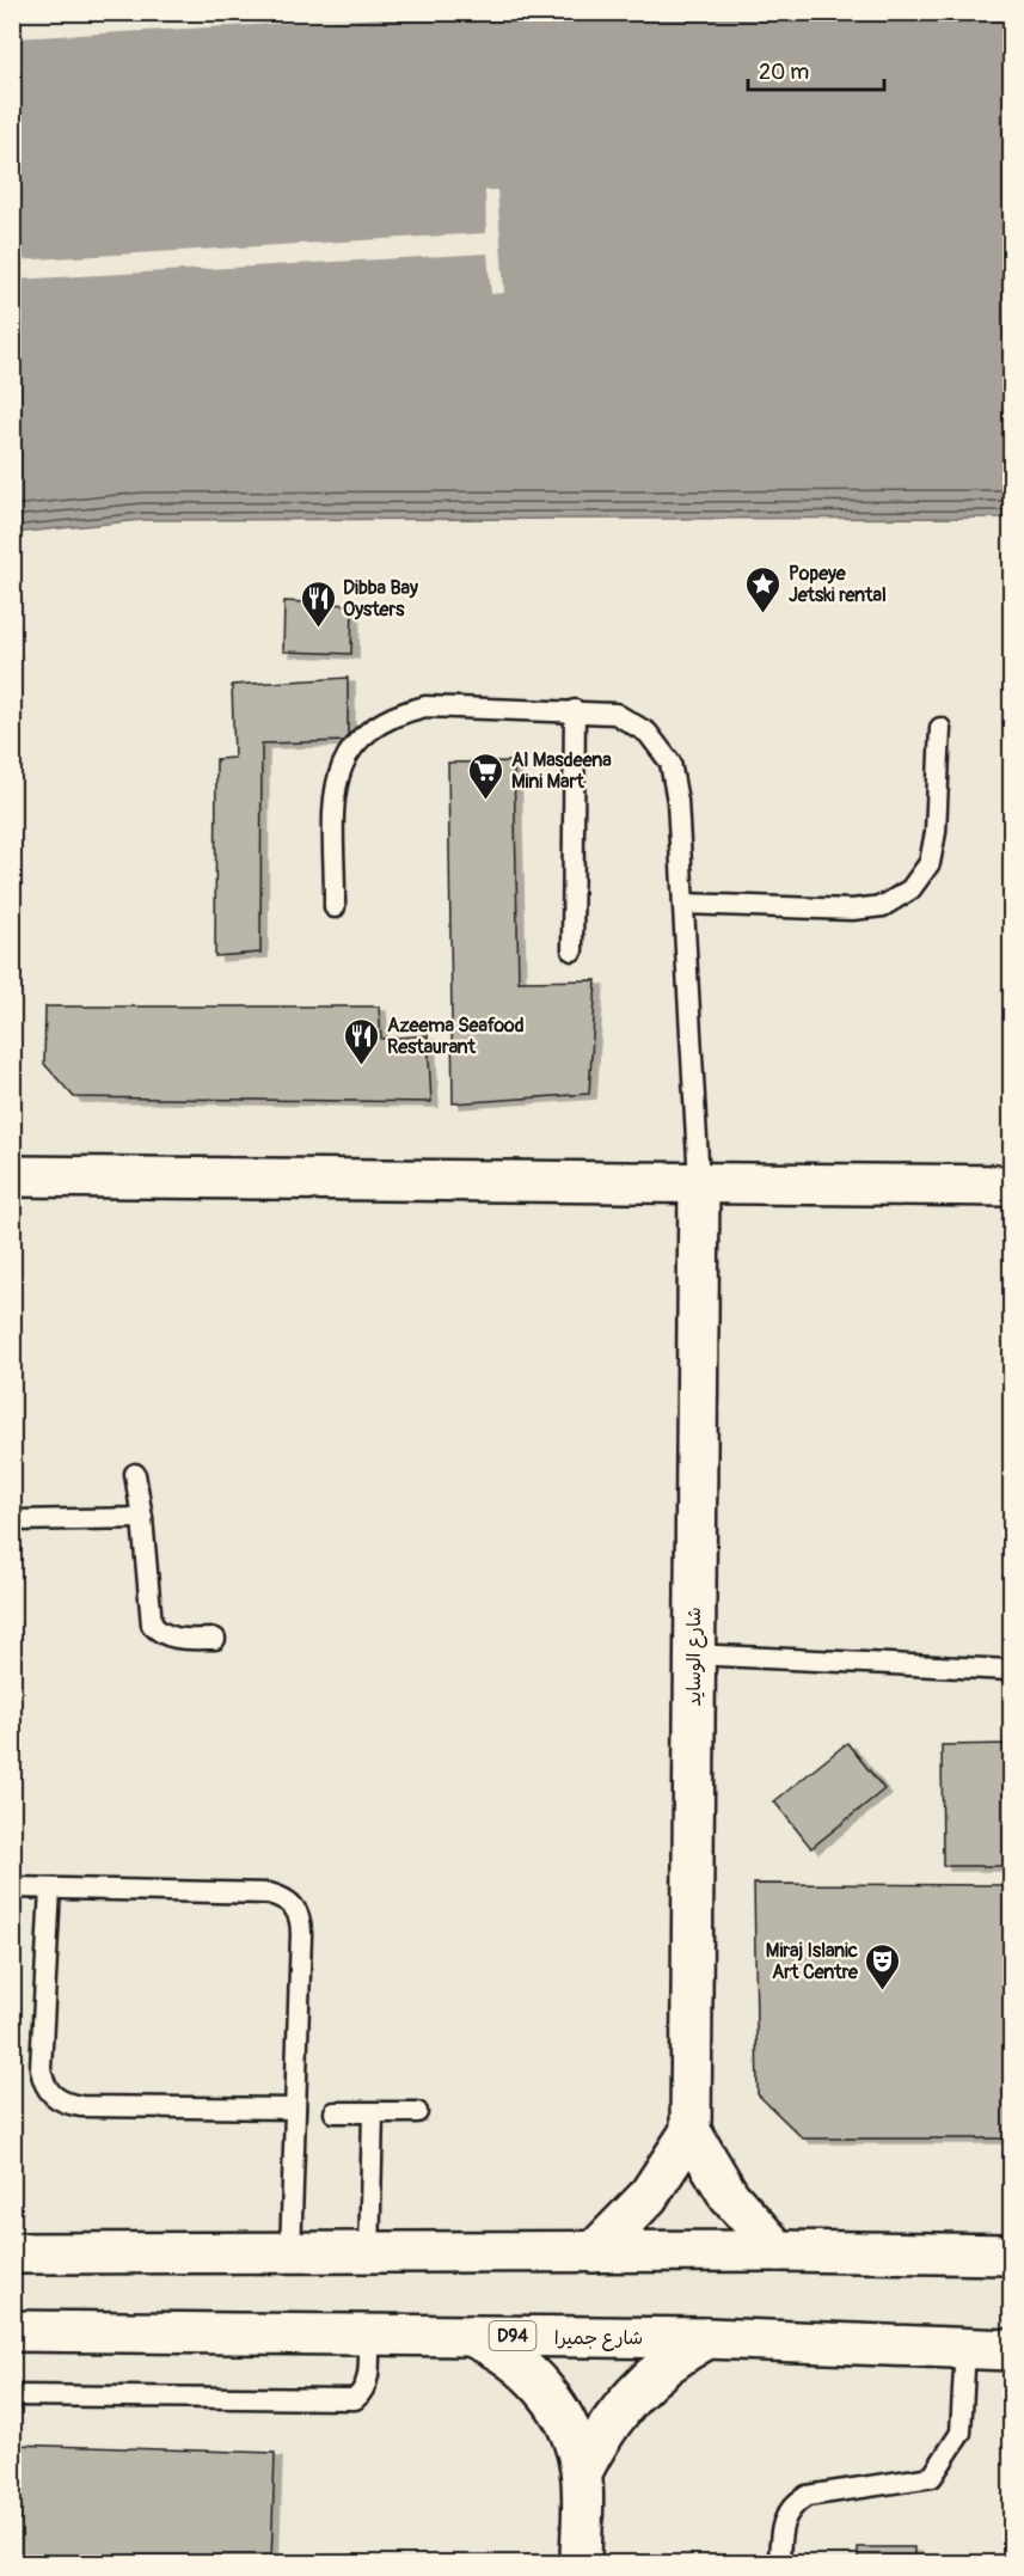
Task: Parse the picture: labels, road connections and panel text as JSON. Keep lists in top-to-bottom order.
{
  "streets": {
    "street": ["شارع الوسايد", "D94", "شارع جميرا"]
  },
  "places": {
    "place": ["Popeye Jetski rental"],
    "restaurant": ["Dibba Bay Oysters", "Azeema Seafood Restaurant"],
    "supermarket": ["Al Masdeena Mini Mart"],
    "theatre": ["Miraj Islanic Art Centre"]
  },
  "scale_bar": "20 m"
}
